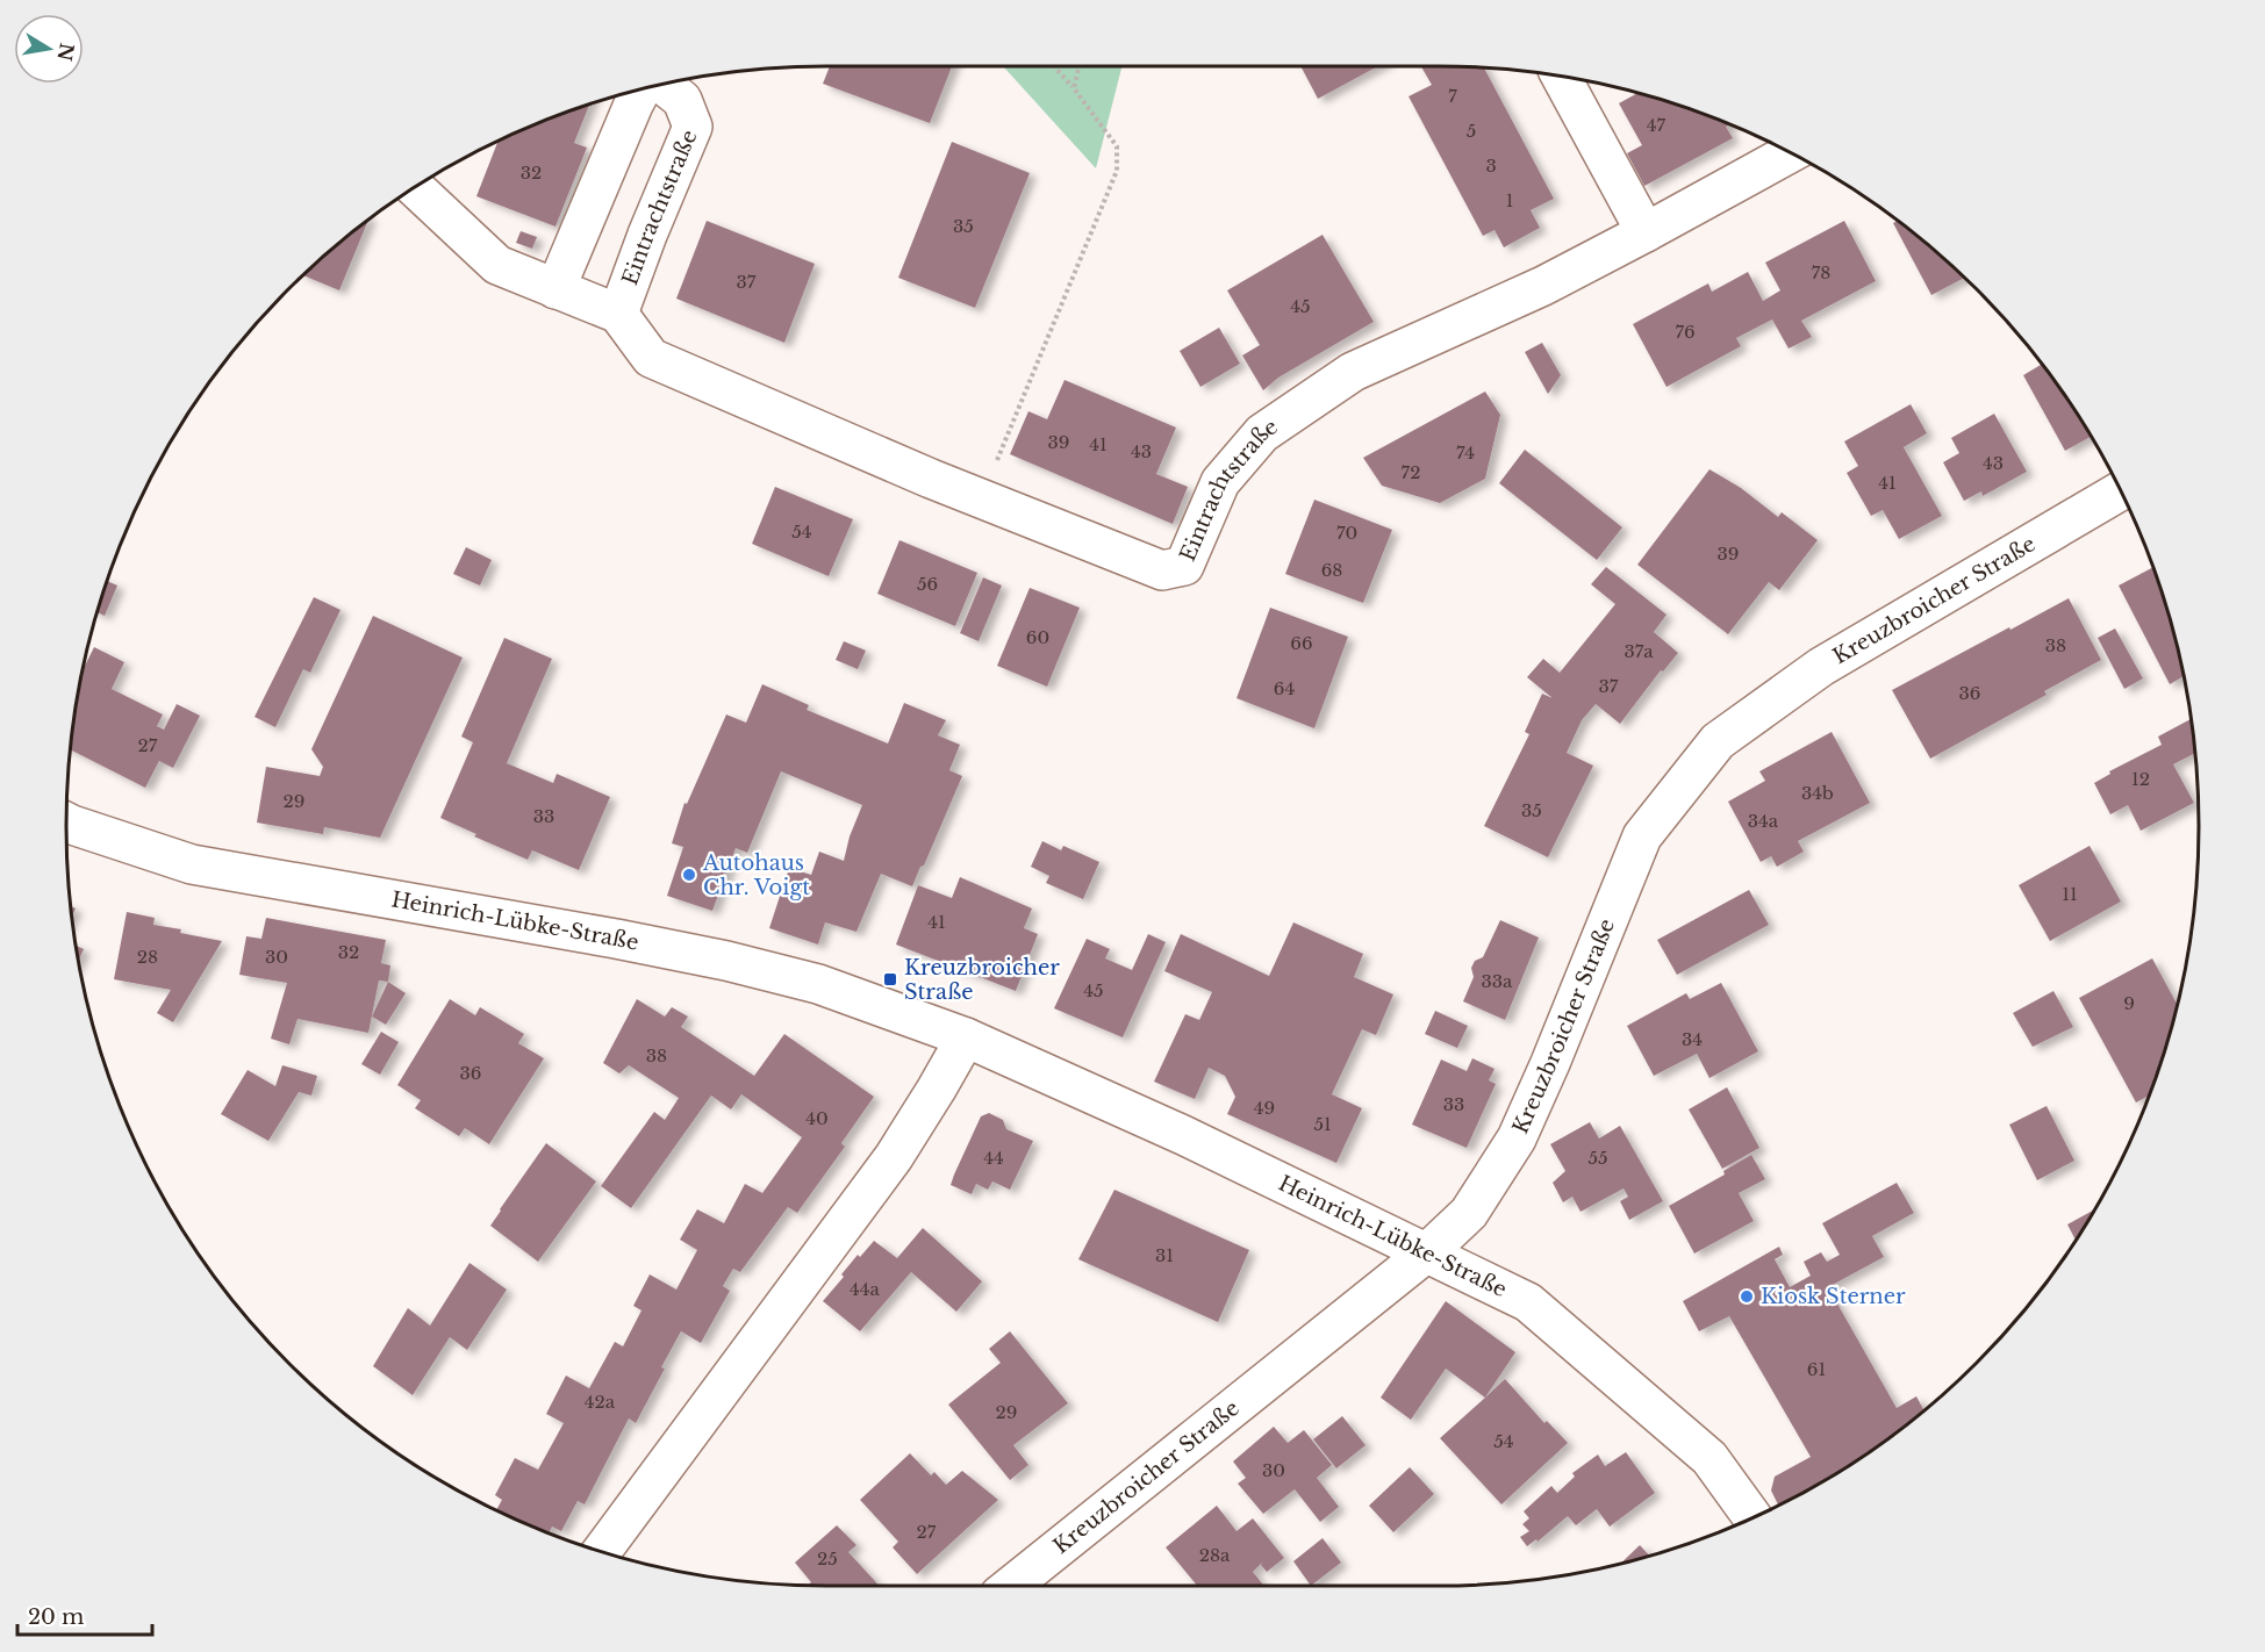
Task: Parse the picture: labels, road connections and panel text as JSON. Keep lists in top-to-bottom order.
{
  "streets": {
    "street": ["Eintrachtstraße", "Kreuzbroicher Straße", "Heinrich-Lübke-Straße"]
  },
  "crossings": [
    ["Kreuzbroicher Straße", "Heinrich-Lübke-Straße"]
  ],
  "places": {
    "other": ["Autohaus Chr. Voigt", "Kiosk Sterner"],
    "transit": ["Kreuzbroicher Straße"]
  },
  "house_numbers": [
    "7",
    "47",
    "5",
    "3",
    "32",
    "1",
    "35",
    "78",
    "37",
    "45",
    "76",
    "39",
    "41",
    "43",
    "74",
    "43",
    "72",
    "41",
    "54",
    "70",
    "39",
    "68",
    "56",
    "60",
    "66",
    "38",
    "37a",
    "37",
    "64",
    "36",
    "27",
    "12",
    "34b",
    "29",
    "35",
    "33",
    "34a",
    "11",
    "41",
    "32",
    "28",
    "30",
    "33a",
    "45",
    "9",
    "34",
    "38",
    "36",
    "33",
    "49",
    "40",
    "51",
    "44",
    "55",
    "31",
    "44a",
    "61",
    "42a",
    "29",
    "54",
    "30",
    "27",
    "28a",
    "25"
  ],
  "scale_bar": "20 m",
  "north": "right"
}
